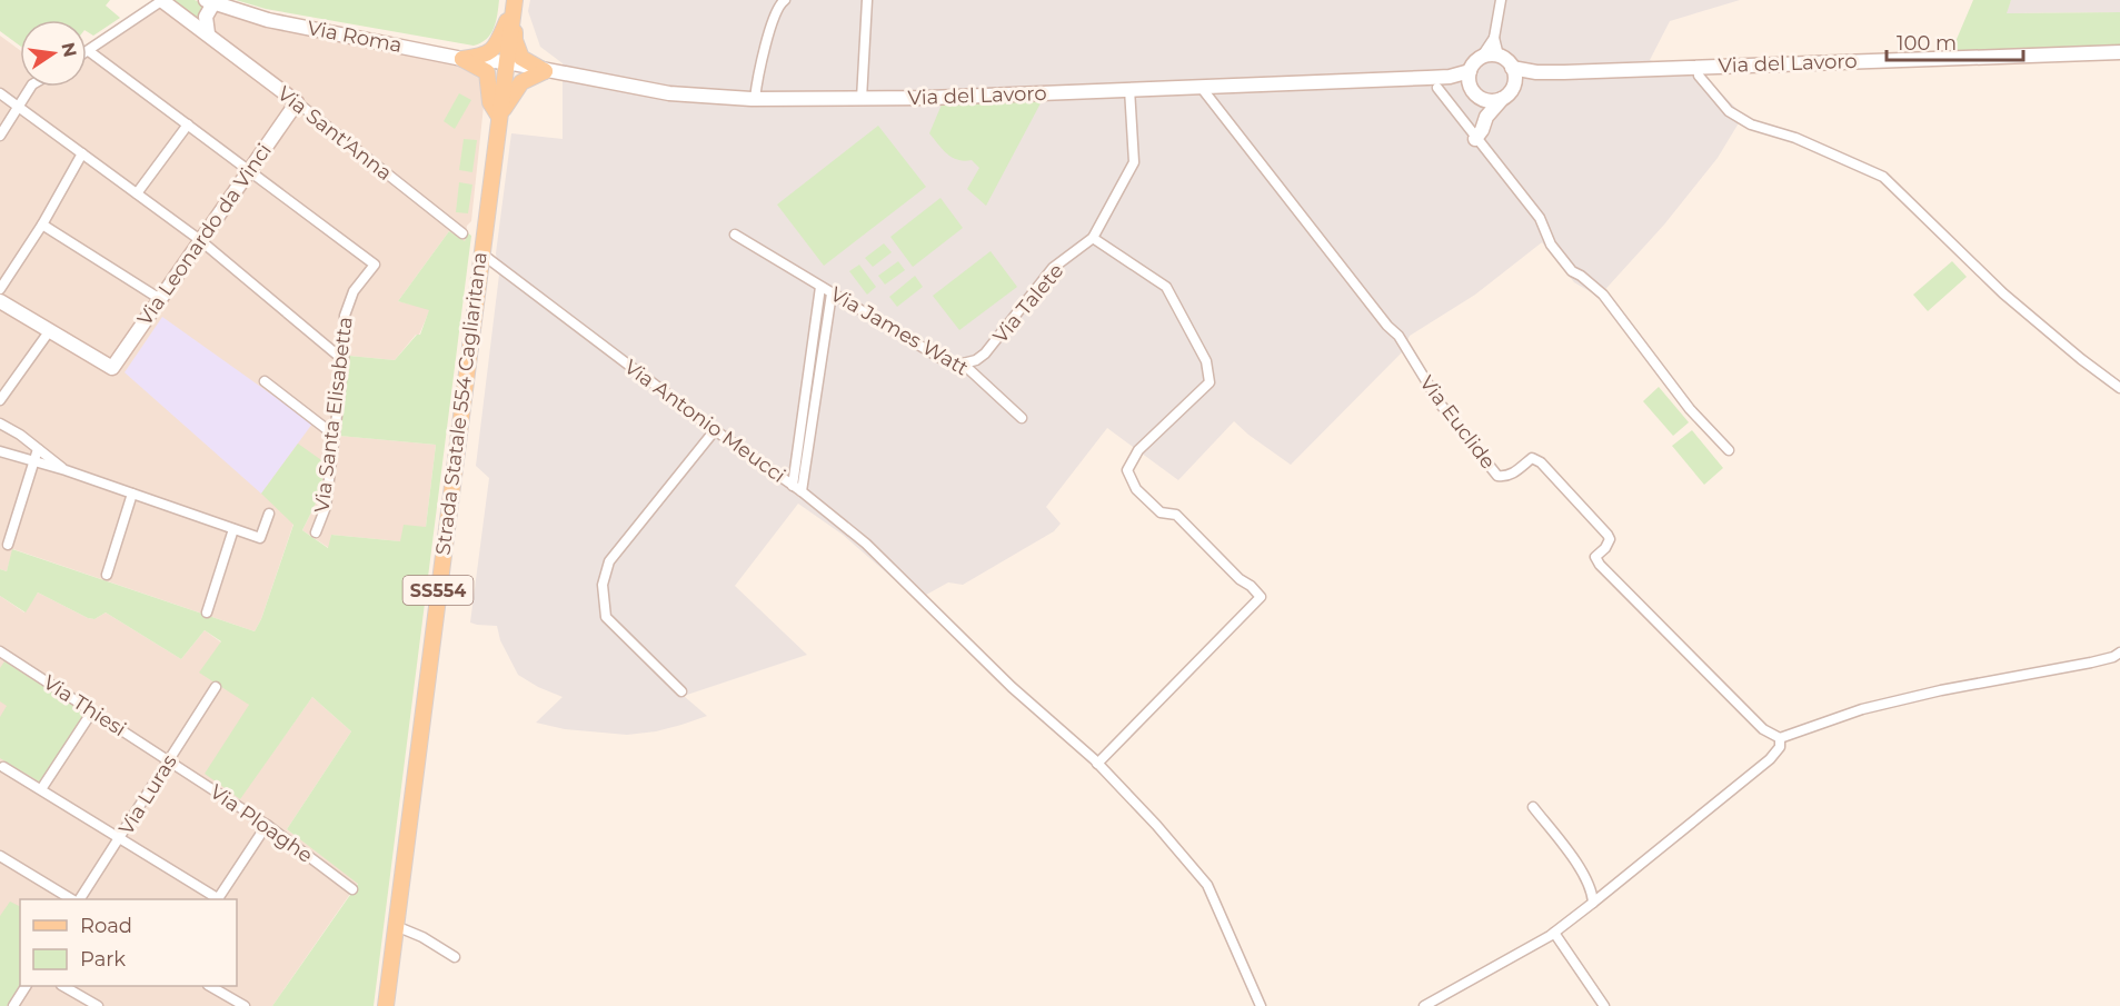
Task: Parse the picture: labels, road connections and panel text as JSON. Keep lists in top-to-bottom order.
{
  "streets": {
    "main road": [
      "Via Roma",
      "Via del Lavoro",
      "Via Sant'Anna",
      "Via Leonardo da Vinci",
      "Strada Statale 554 Cagliaritana",
      "SS554"
    ],
    "street": [
      "Via Talete",
      "Via James Watt",
      "Via Santa Elisabetta",
      "Via Antonio Meucci",
      "Via Euclide",
      "Via Thiesi",
      "Via Luras",
      "Via Ploaghe"
    ]
  },
  "crossings": [
    ["Via Roma", "Via del Lavoro"],
    ["Via Roma", "Strada Statale 554 Cagliaritana"],
    ["Via del Lavoro", "Via Talete"],
    ["Via del Lavoro", "Strada Statale 554 Cagliaritana"],
    ["Via del Lavoro", "Via Euclide"],
    ["Via Sant'Anna", "Via Leonardo da Vinci"],
    ["Via Leonardo da Vinci", "Via Santa Elisabetta"],
    ["Via Talete", "Via James Watt"],
    ["Strada Statale 554 Cagliaritana", "Via Antonio Meucci"],
    ["Via Thiesi", "Via Luras"],
    ["Via Thiesi", "Via Ploaghe"],
    ["Via Luras", "Via Ploaghe"]
  ],
  "legend": ["Road", "Park"],
  "scale_bar": "100 m",
  "north": "right"
}
